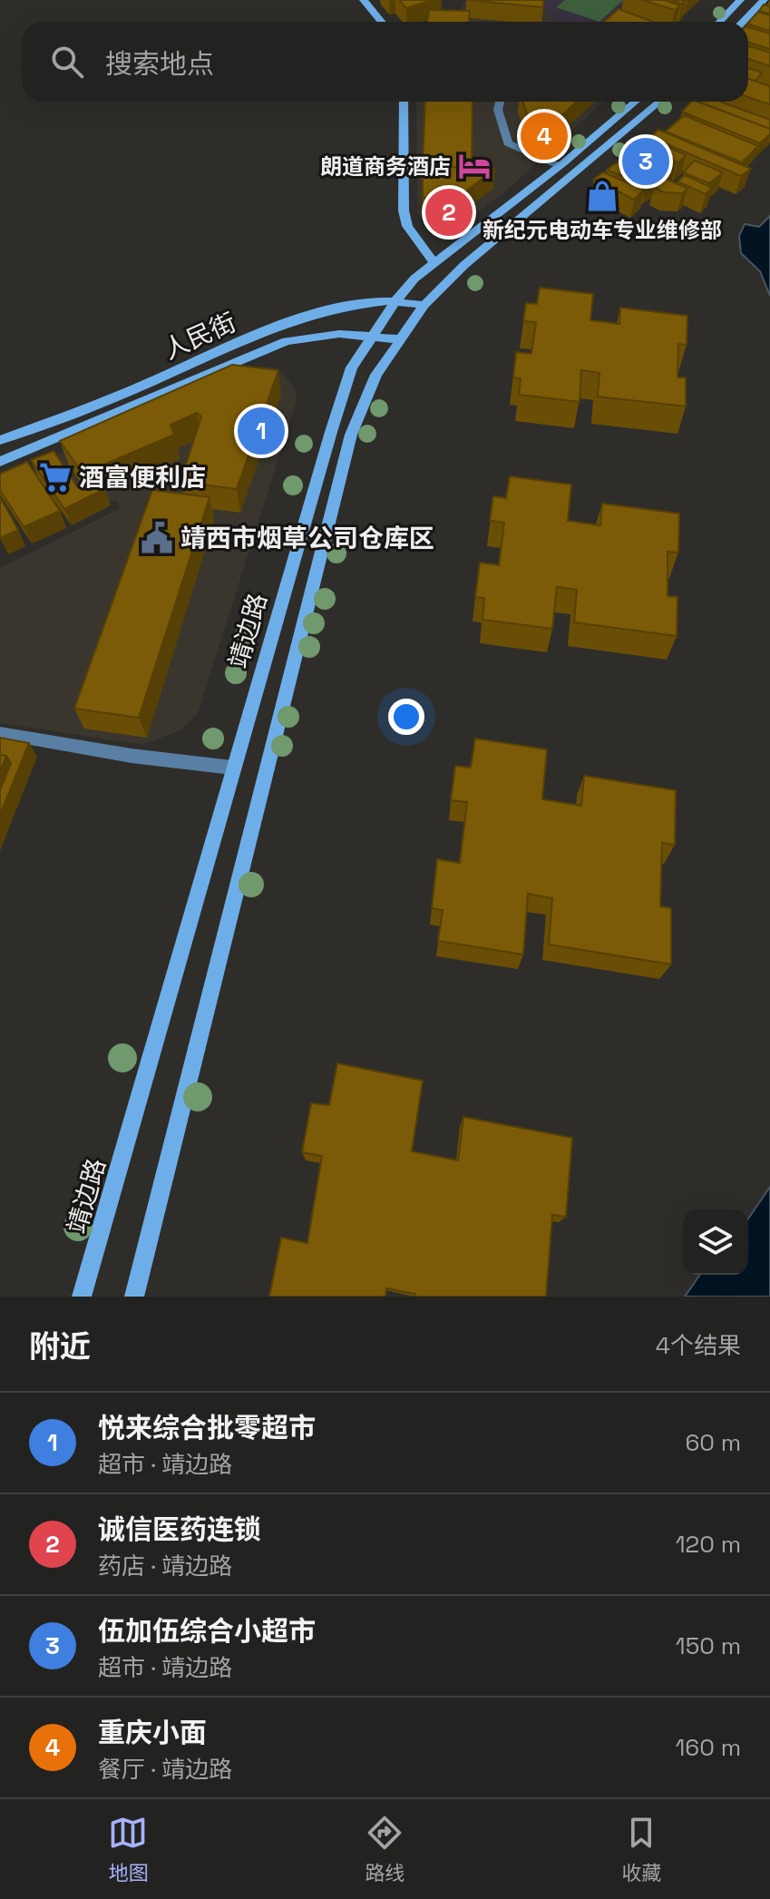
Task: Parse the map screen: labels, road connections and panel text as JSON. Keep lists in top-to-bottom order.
{
  "streets": {
    "main road": ["人民街", "靖边路"]
  },
  "crossings": [
    ["人民街", "靖边路"]
  ],
  "places": {
    "hotel": ["朗道商务酒店"],
    "shop": ["新纪元电动车专业维修部"],
    "supermarket": ["酒富便利店"],
    "public building": ["靖西市烟草公司仓库区"]
  },
  "page": {
    "search": "搜索地点",
    "pins": [
      "4",
      "3",
      "2",
      "1"
    ],
    "heading": ["附近", "4个结果"],
    "list": [
      {
        "mark": "1",
        "name": "悦来综合批零超市",
        "note": "超市 · 靖边路",
        "value": "60 m"
      },
      {
        "mark": "2",
        "name": "诚信医药连锁",
        "note": "药店 · 靖边路",
        "value": "120 m"
      },
      {
        "mark": "3",
        "name": "伍加伍综合小超市",
        "note": "超市 · 靖边路",
        "value": "150 m"
      },
      {
        "mark": "4",
        "name": "重庆小面",
        "note": "餐厅 · 靖边路",
        "value": "160 m"
      }
    ],
    "nav": ["地图", "路线", "收藏"]
  }
}
